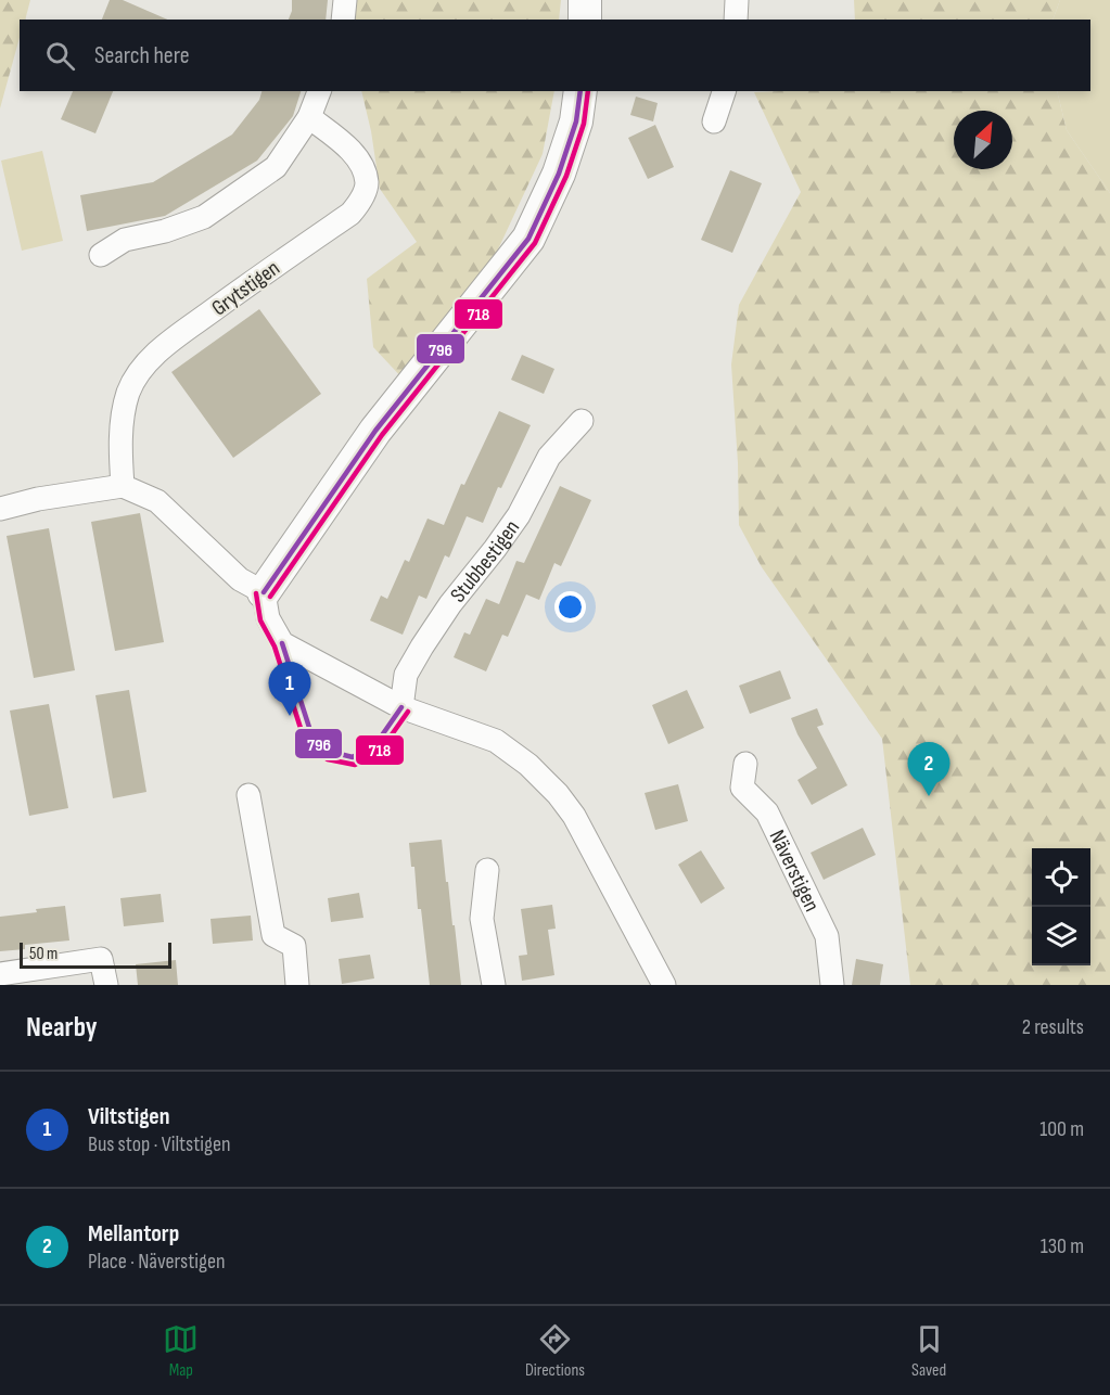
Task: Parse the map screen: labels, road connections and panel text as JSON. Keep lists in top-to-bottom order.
{
  "streets": {
    "street": ["Grytstigen", "Stubbestigen", "Näverstigen"]
  },
  "lines": ["transit line 796", "transit line 718"],
  "scale_bar": "50 m",
  "north": "top right",
  "page": {
    "search": "Search here",
    "pins": ["1", "2"],
    "scale": "50 m",
    "heading": ["Nearby", "2 results"],
    "list": [
      {
        "mark": "1",
        "name": "Viltstigen",
        "note": "Bus stop · Viltstigen",
        "value": "100 m"
      },
      {
        "mark": "2",
        "name": "Mellantorp",
        "note": "Place · Näverstigen",
        "value": "130 m"
      }
    ],
    "nav": ["Map", "Directions", "Saved"]
  }
}
